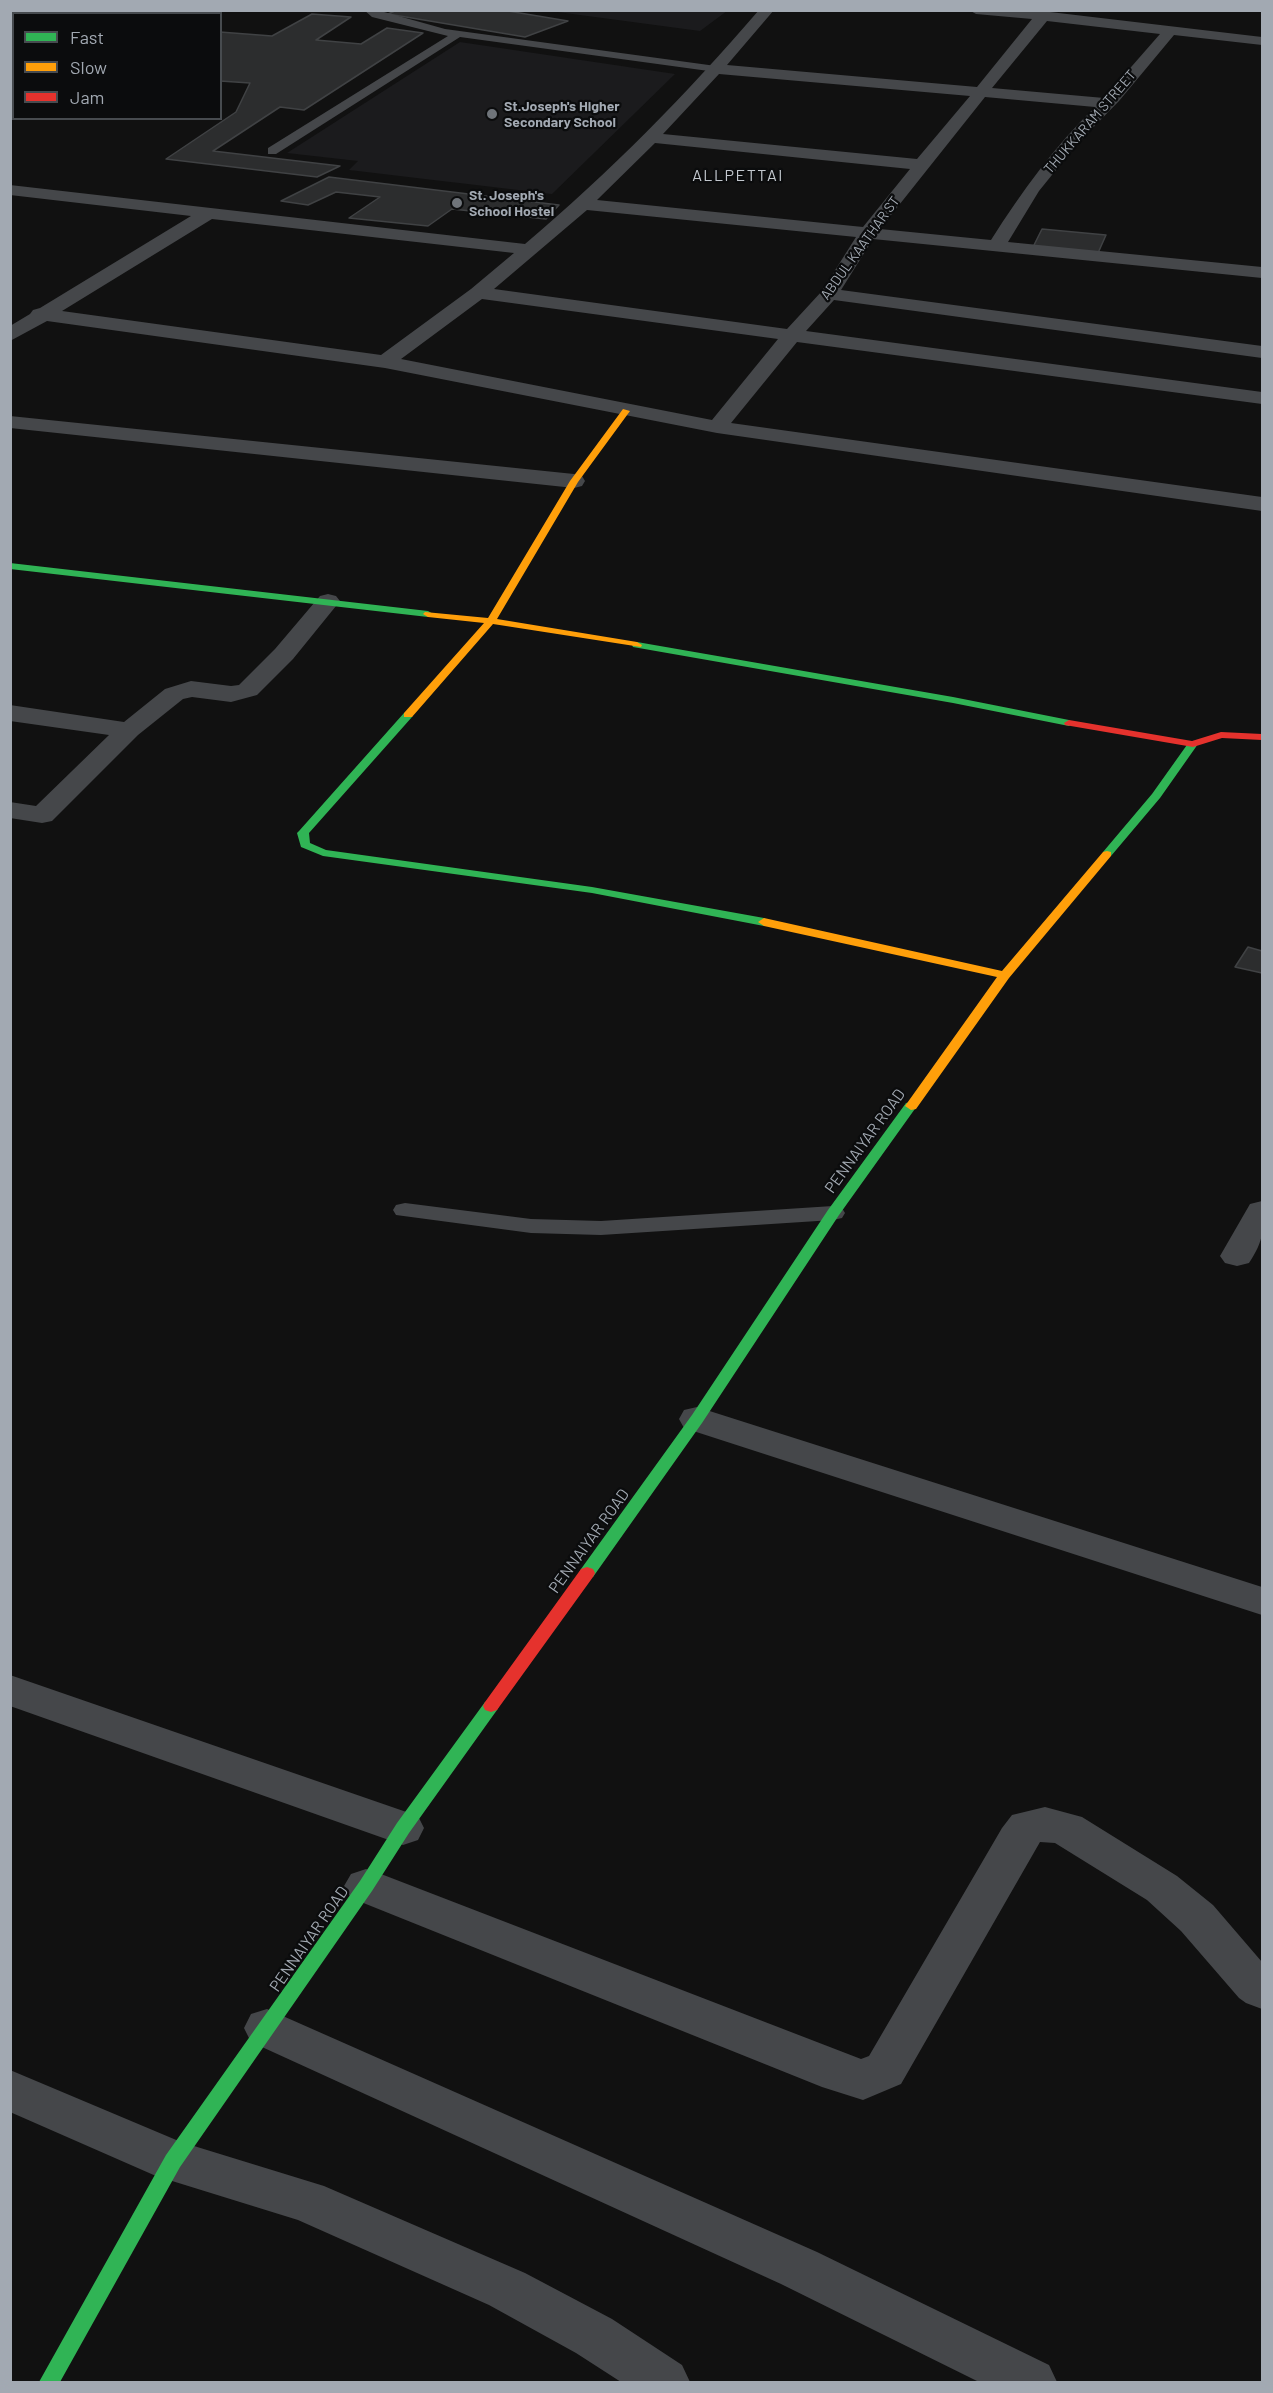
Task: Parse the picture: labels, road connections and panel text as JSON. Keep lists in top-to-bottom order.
{
  "streets": {
    "street": ["THUKKARAM STREET", "ABDUL KAATHAR ST", "PENNAIYAR ROAD"]
  },
  "districts": ["ALLPETTAI"],
  "places": ["St.Joseph's Higher Secondary School", "St. Joseph's School Hostel"],
  "legend": ["Fast", "Slow", "Jam"]
}
